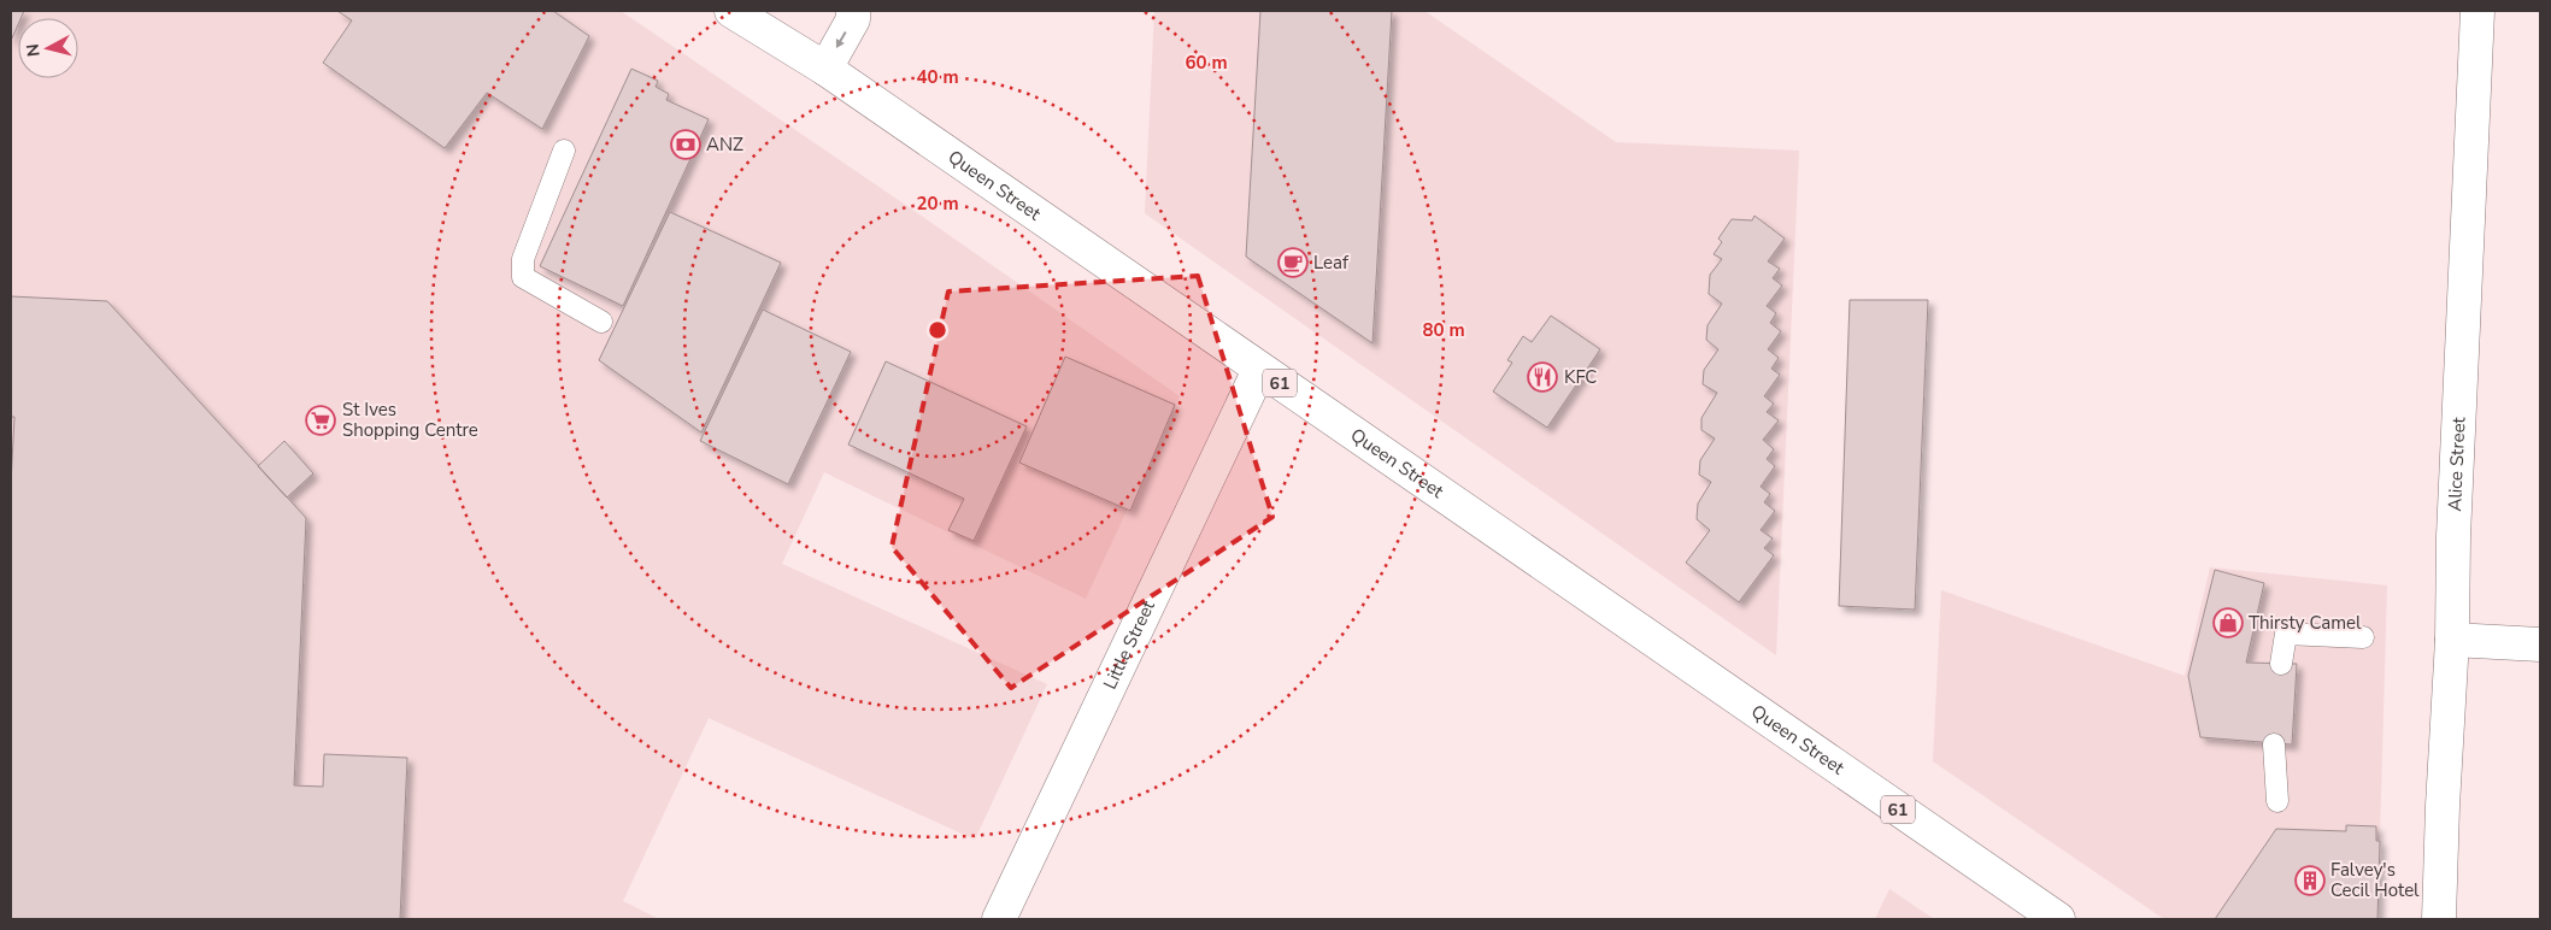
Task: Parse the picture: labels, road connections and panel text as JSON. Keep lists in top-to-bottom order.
{
  "streets": {
    "street": [
      "Queen Street",
      "61",
      "Alice Street",
      "Little Street"
    ]
  },
  "crossings": [
    ["Queen Street", "Little Street"]
  ],
  "places": {
    "bank": ["ANZ"],
    "cafe": ["Leaf"],
    "restaurant": ["KFC"],
    "supermarket": ["St Ives Shopping Centre"],
    "shop": ["Thirsty Camel"],
    "building": ["Falvey's Cecil Hotel"]
  },
  "north": "left",
  "rings": [
    "60 m",
    "40 m",
    "20 m",
    "80 m"
  ]
}
